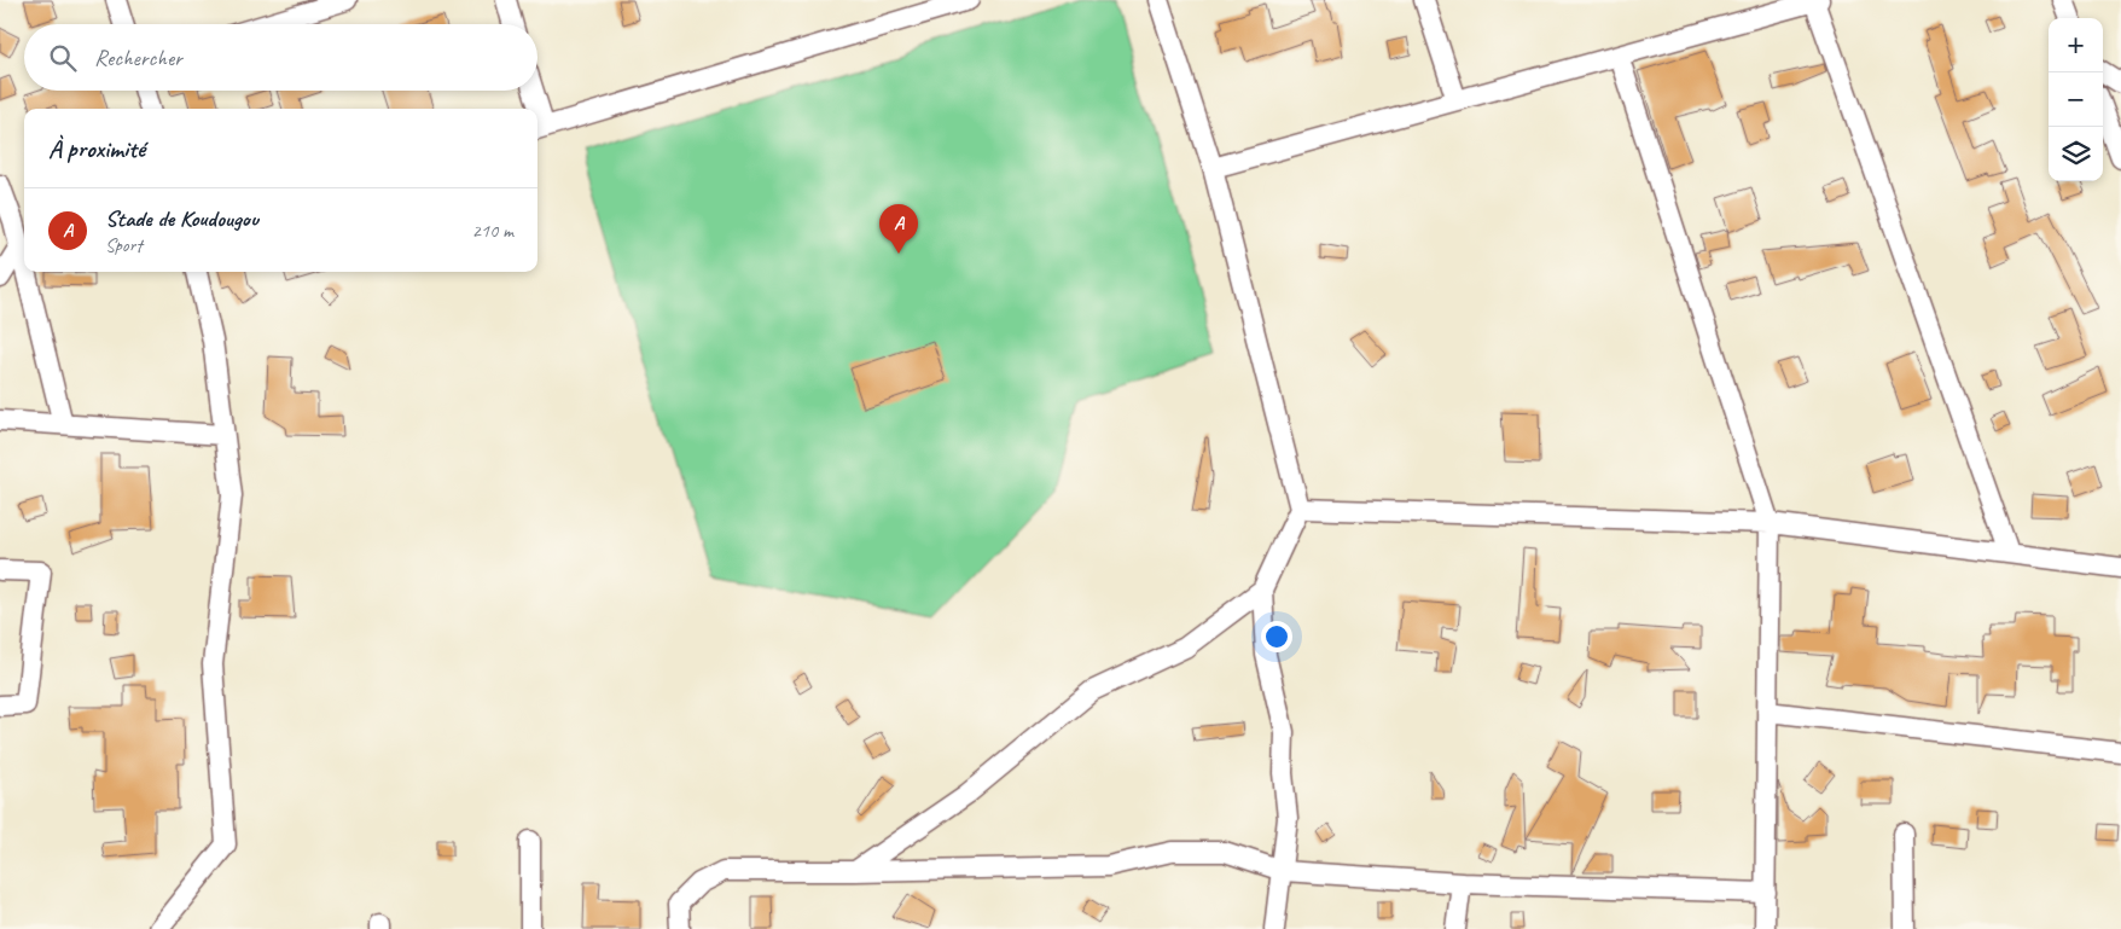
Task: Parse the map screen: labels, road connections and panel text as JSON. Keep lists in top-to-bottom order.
{
  "page": {
    "map_buttons": ["+", "−"],
    "search": "Rechercher",
    "heading": "À proximité",
    "list": [
      {
        "mark": "A",
        "name": "Stade de Koudougou",
        "note": "Sport",
        "value": "210 m"
      }
    ],
    "pins": "A"
  }
}
